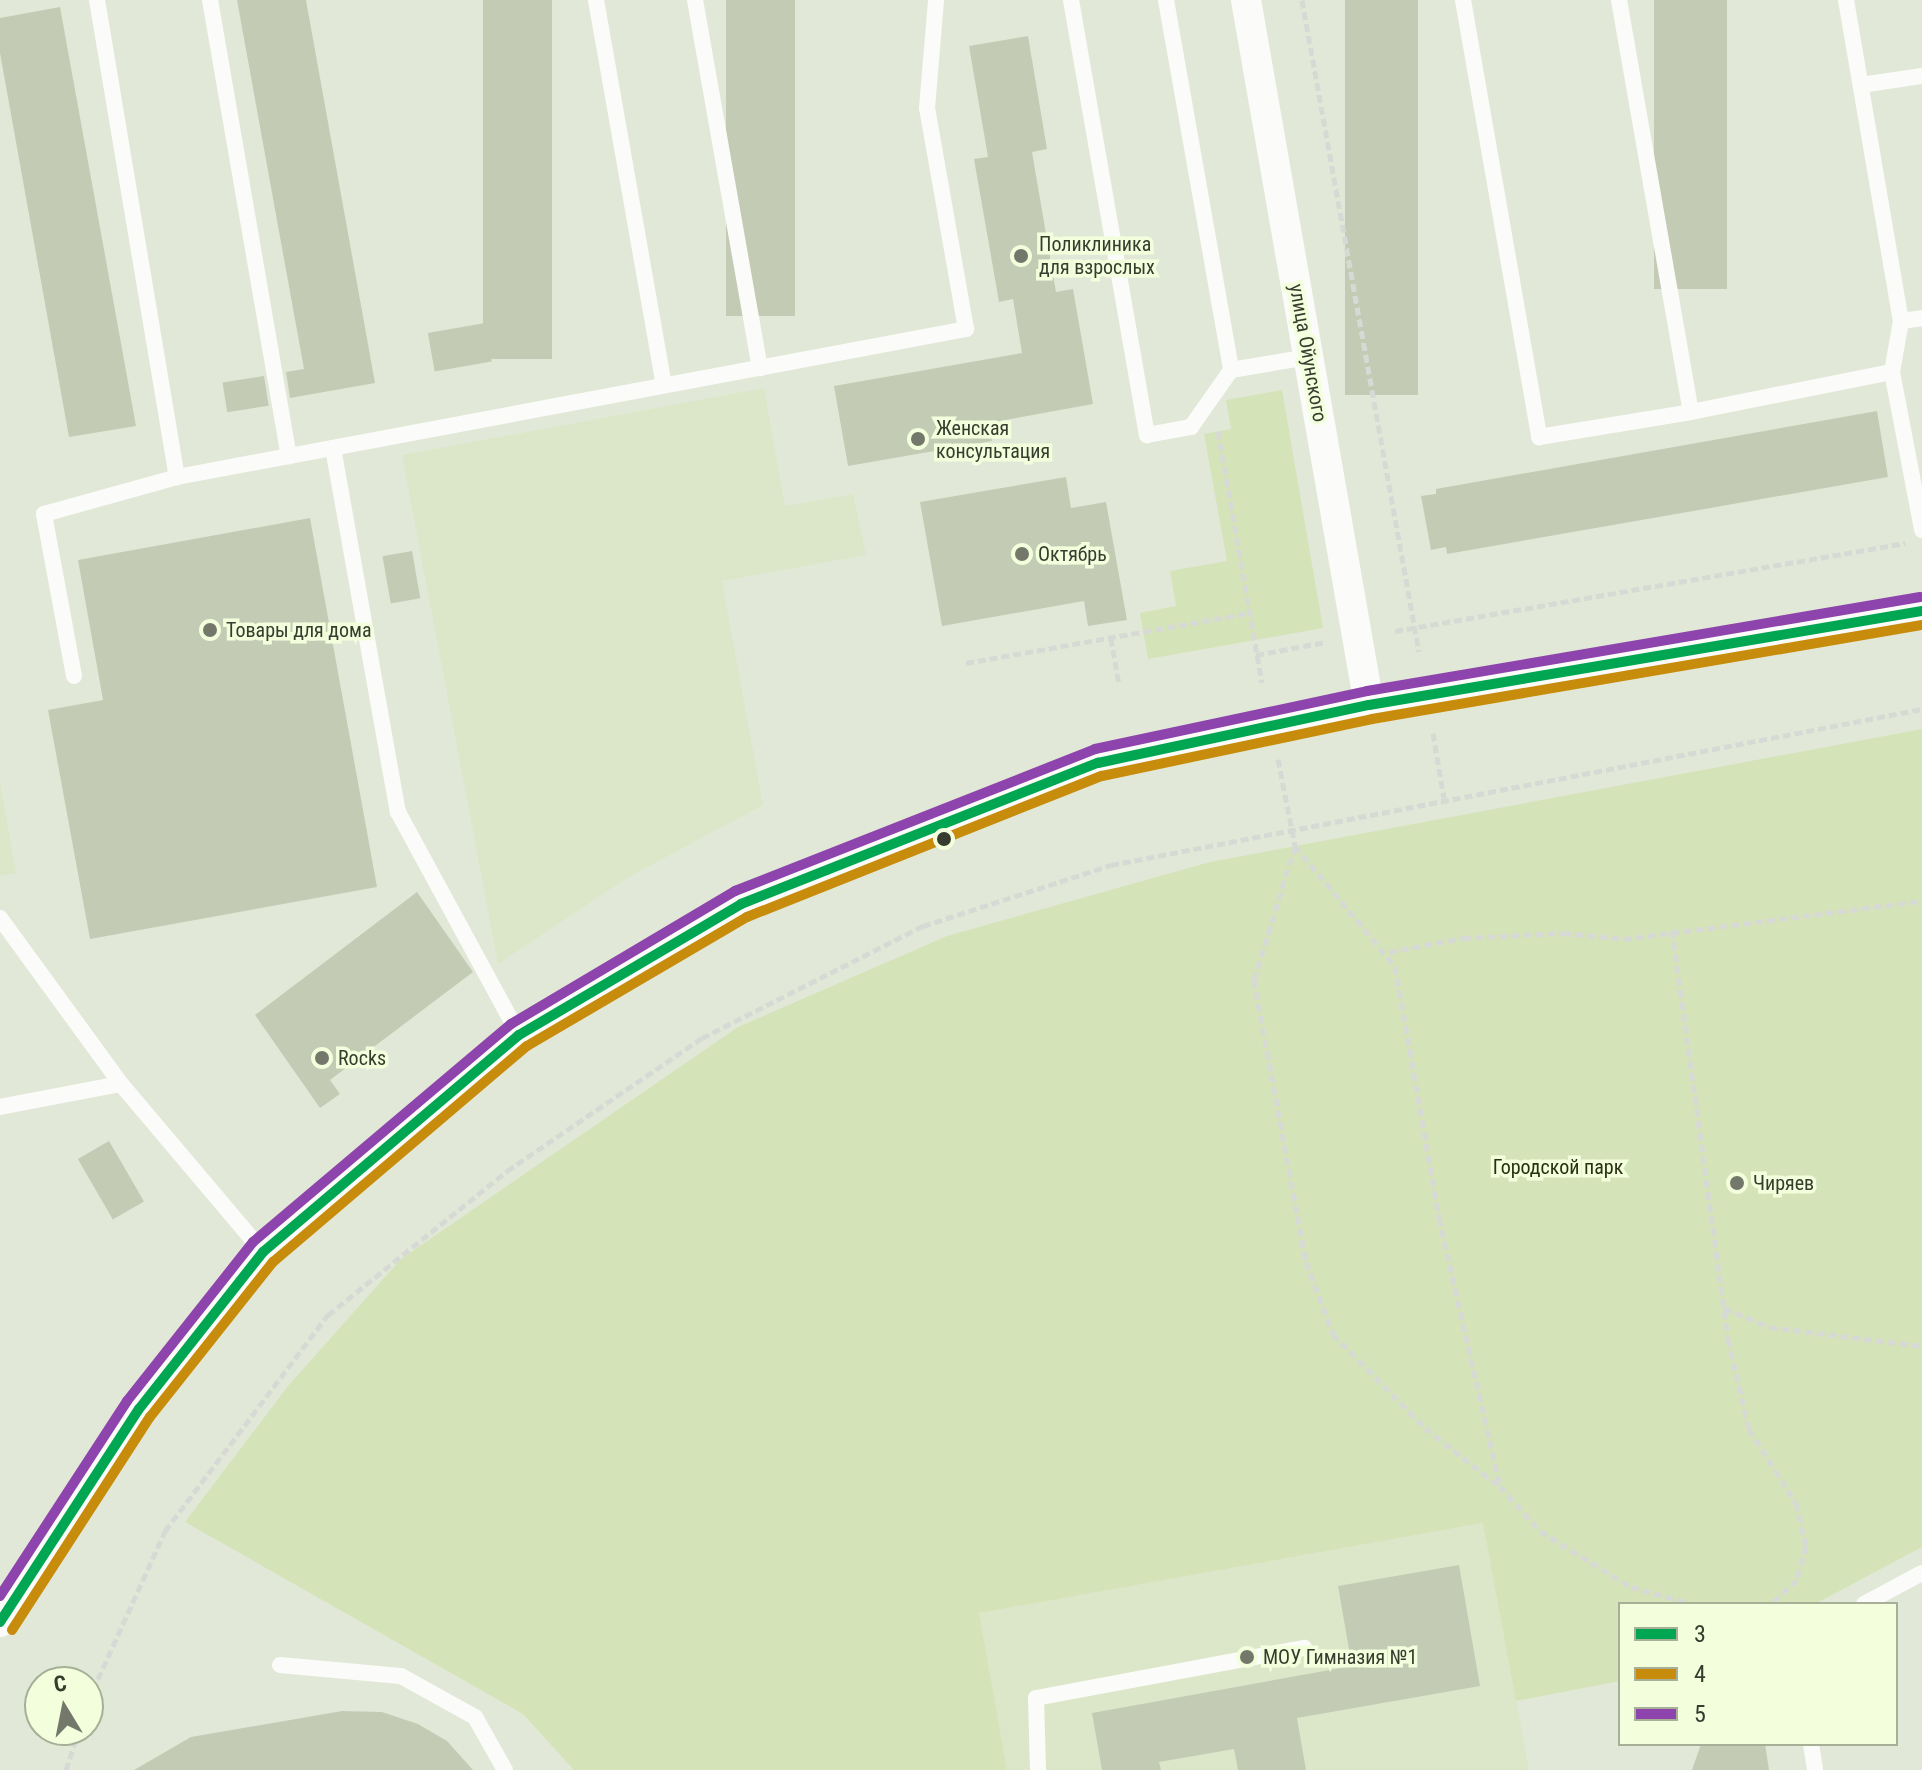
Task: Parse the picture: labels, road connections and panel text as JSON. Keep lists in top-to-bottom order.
{
  "streets": {
    "street": ["улица Ойунского"]
  },
  "parks": ["Городской парк"],
  "places": [
    "Поликлиника для взрослых",
    "Женская консультация",
    "Октябрь",
    "Товары для дома",
    "Rocks",
    "Чиряев",
    "МОУ Гимназия №1"
  ],
  "lines": ["transit line 5", "transit line 3", "transit line 4"],
  "legend": ["3", "4", "5"],
  "north": "top"
}
